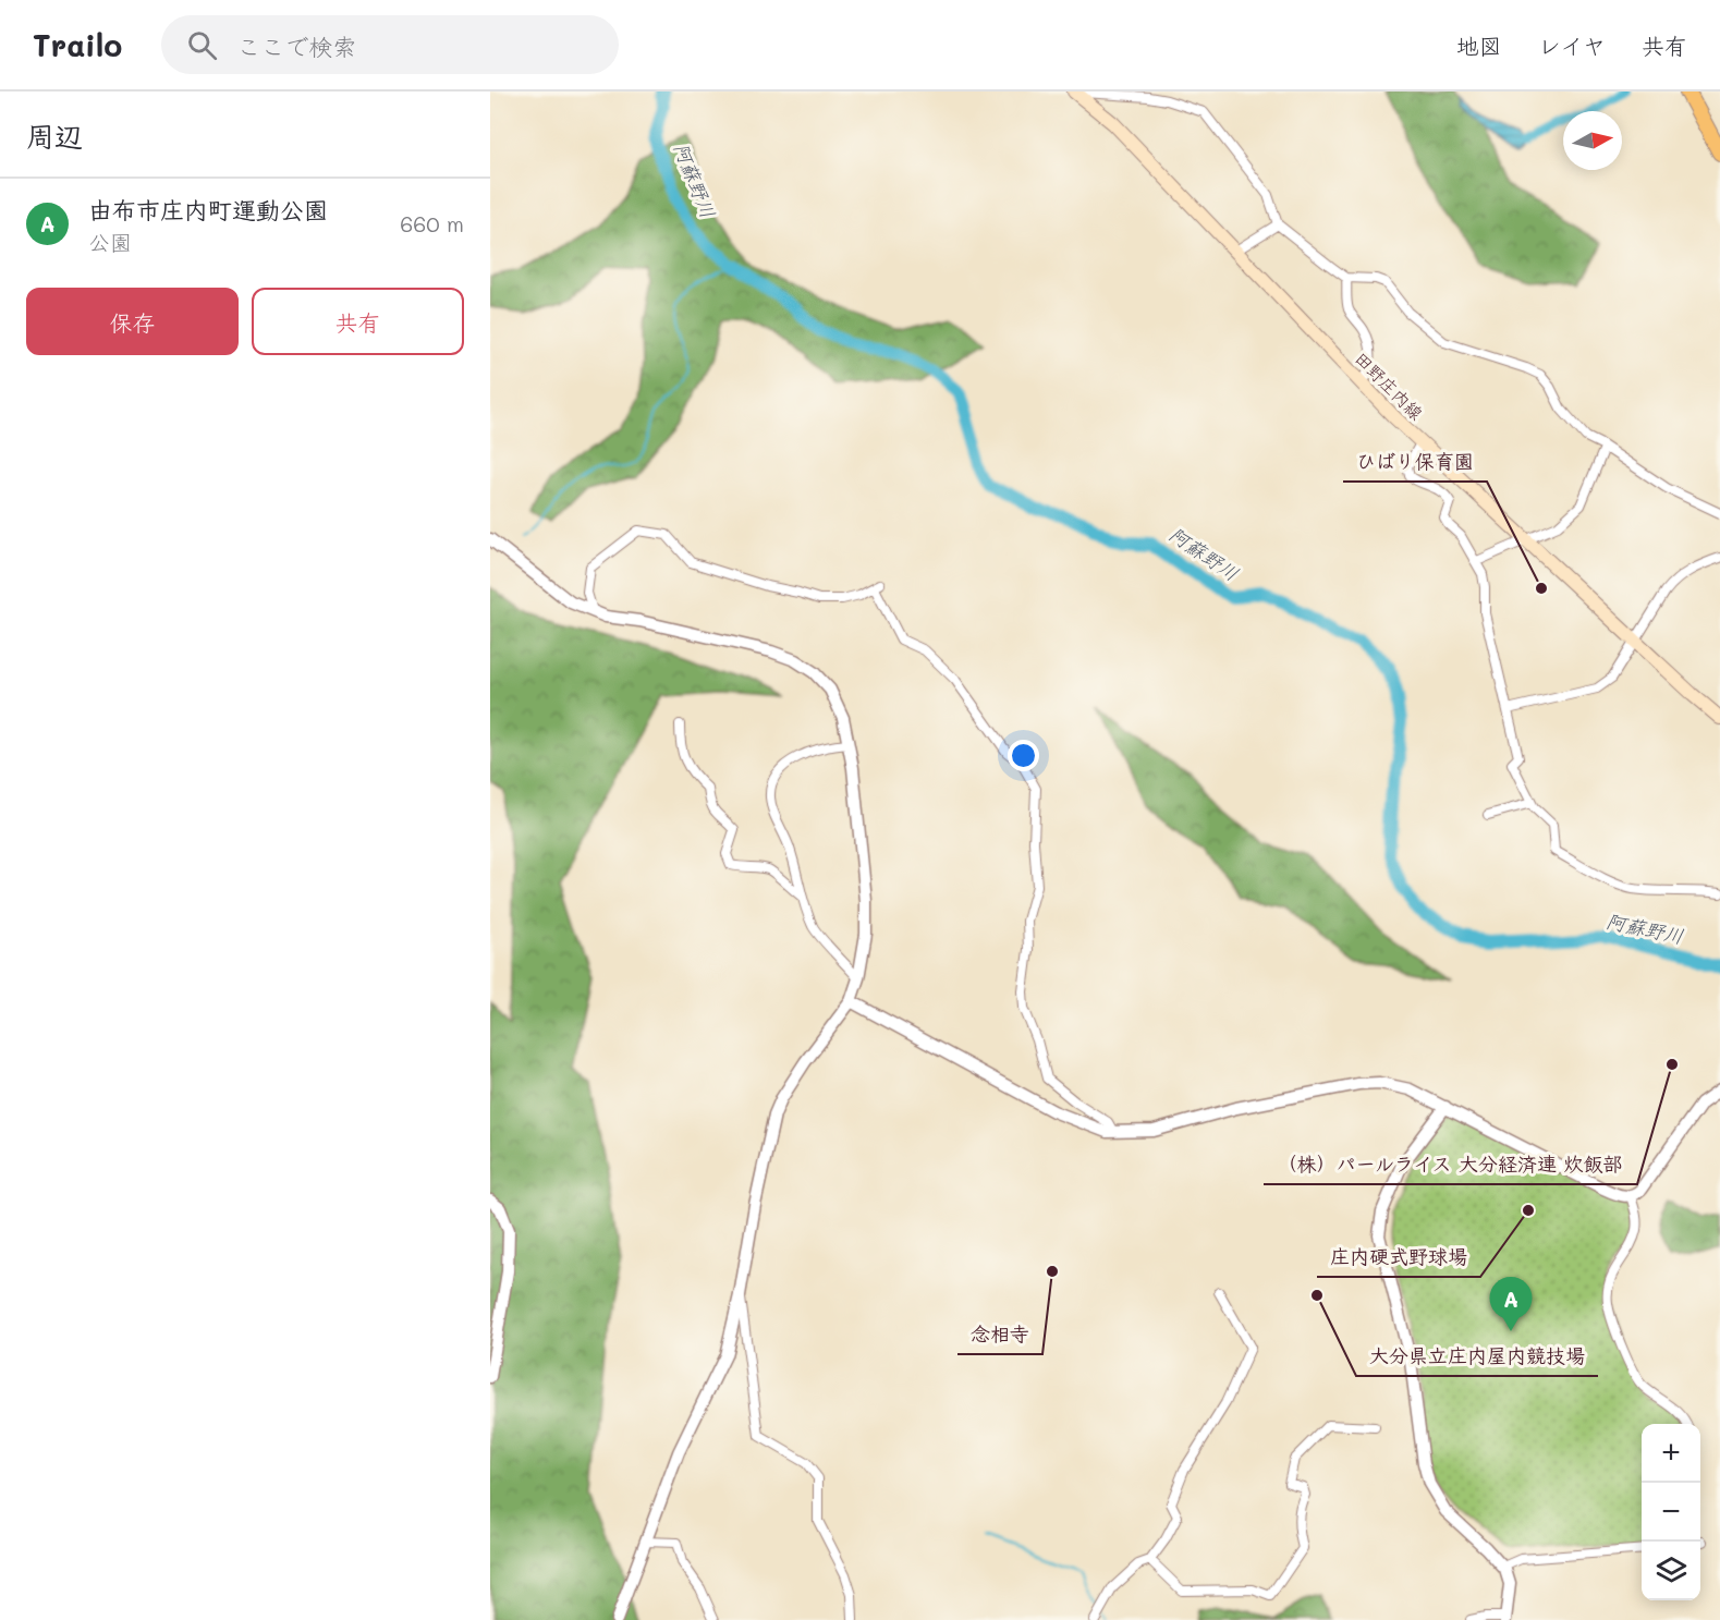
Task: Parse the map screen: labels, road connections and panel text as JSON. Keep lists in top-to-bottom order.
{
  "streets": {
    "main road": ["田野庄内線"]
  },
  "water": ["阿蘇野川"],
  "places": [
    "ひばり保育園",
    "（株）パールライス 大分経済連 炊飯部",
    "庄内硬式野球場",
    "念相寺",
    "大分県立庄内屋内競技場"
  ],
  "north": "right",
  "page": {
    "header": "Trailo",
    "search": "ここで検索",
    "nav": ["地図", "レイヤ", "共有"],
    "heading": "周辺",
    "list": [
      {
        "mark": "A",
        "name": "由布市庄内町運動公園",
        "note": "公園",
        "value": "660 m"
      }
    ],
    "buttons": ["保存", "共有"],
    "pins": "A",
    "map_buttons": ["+", "−"]
  }
}
